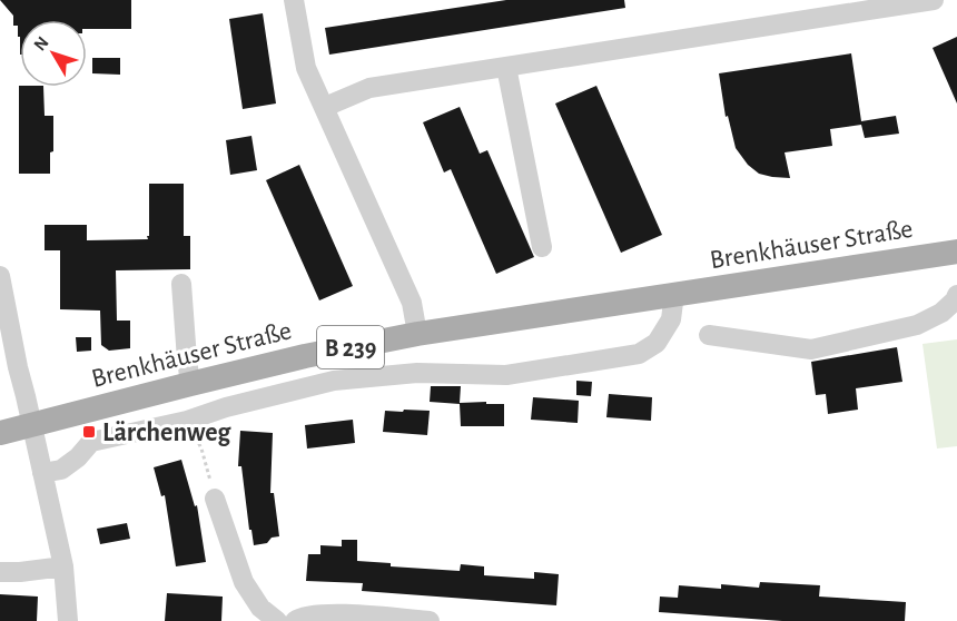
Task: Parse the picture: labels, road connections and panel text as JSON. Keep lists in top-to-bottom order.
{
  "streets": {
    "main road": ["Brenkhäuser Straße", "B 239"]
  },
  "places": {
    "transit": ["Lärchenweg"]
  },
  "north": "top left"
}
